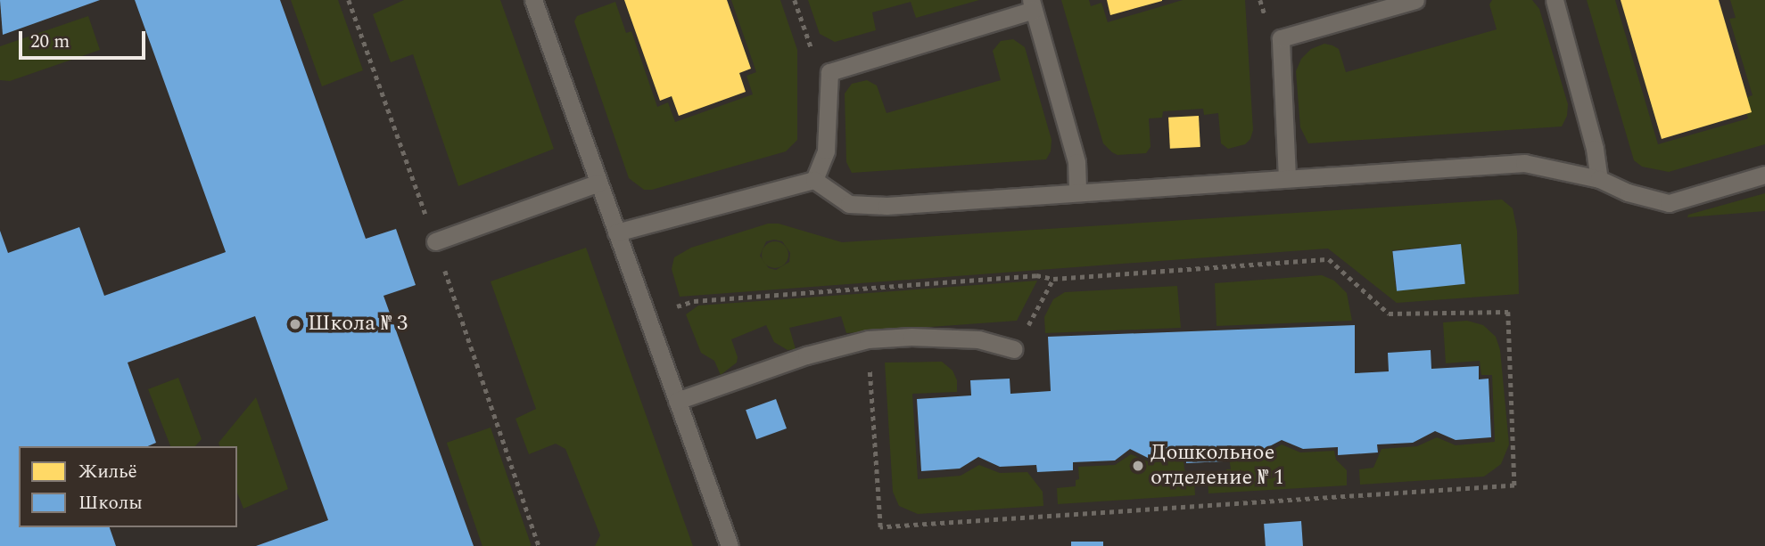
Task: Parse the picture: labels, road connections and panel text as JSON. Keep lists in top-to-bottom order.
{
  "places": ["Школа № 3", "Дошкольное отделение № 1"],
  "legend": ["Жильё", "Школы"],
  "scale_bar": "20 m"
}
